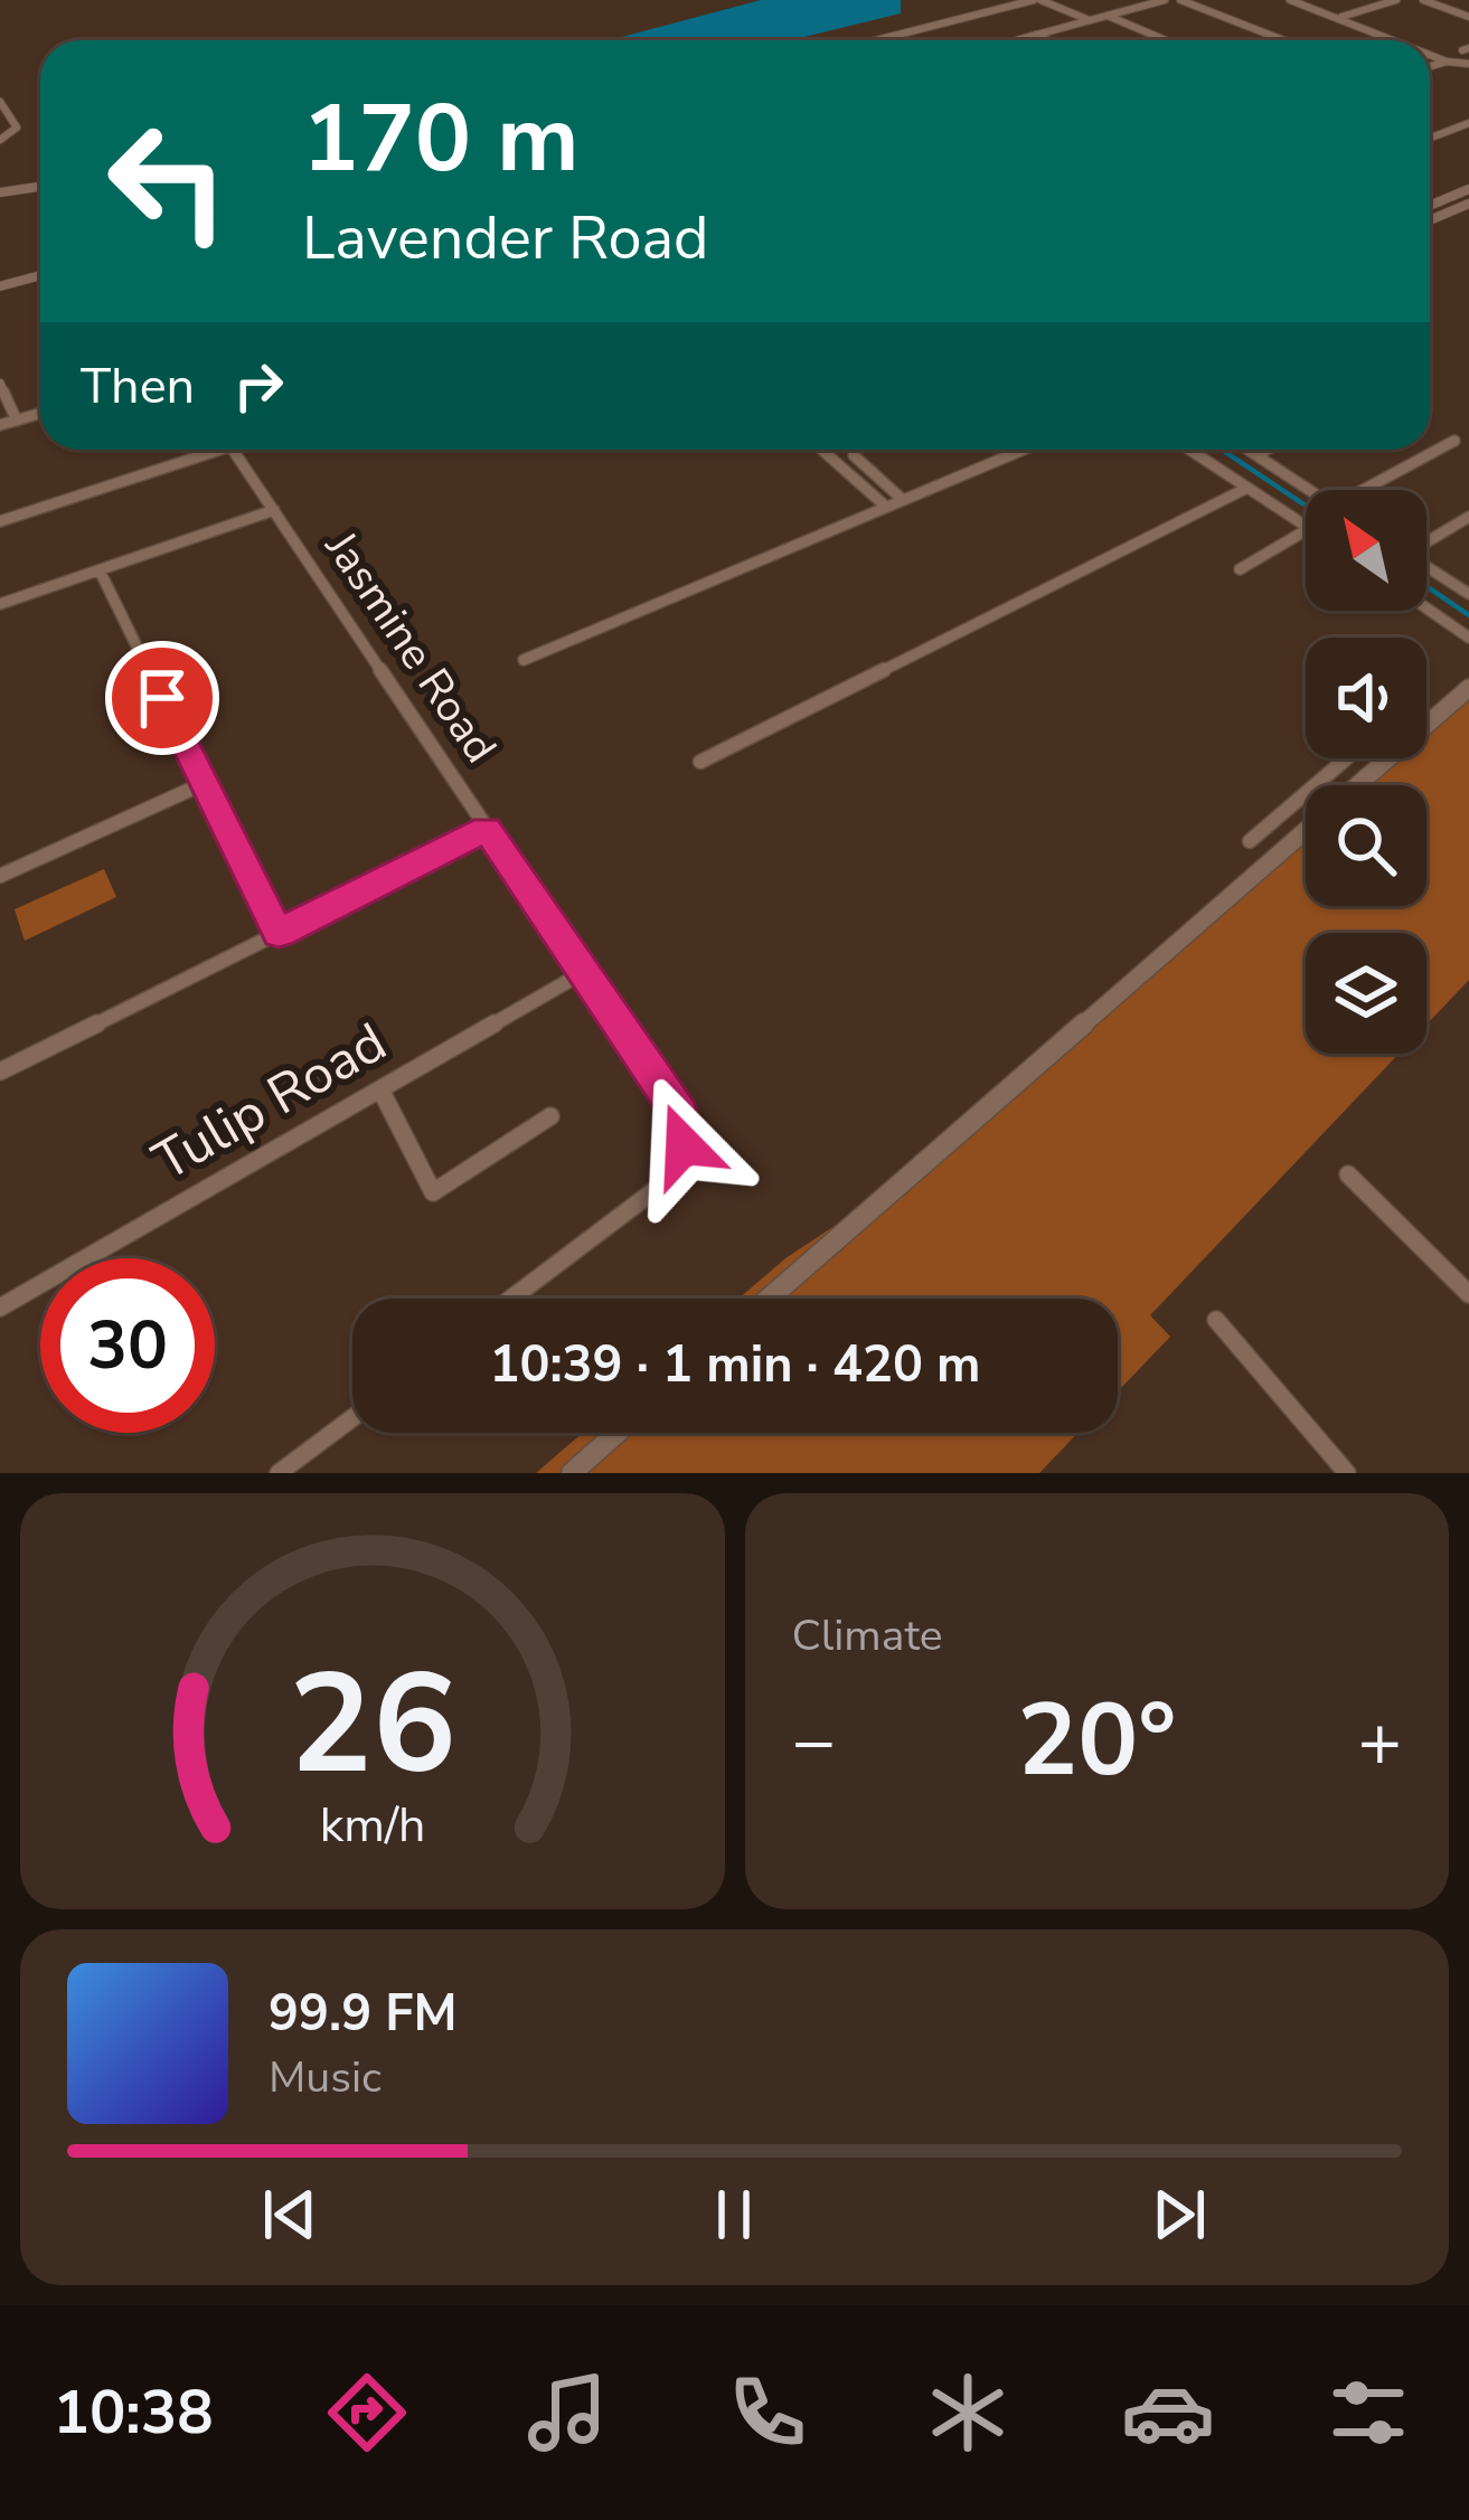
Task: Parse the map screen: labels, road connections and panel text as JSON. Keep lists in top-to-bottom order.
{
  "streets": {
    "street": ["Jasmine Road", "Tulip Road"]
  },
  "crossings": [
    ["Jasmine Road", "Tulip Road"]
  ],
  "north": "top left",
  "page": {
    "turn": ["170 m", "Lavender Road"],
    "then": "Then",
    "limit": "30",
    "trip": "10:39 · 1 min · 420 m",
    "tile": "Climate",
    "heat": ["−", "20°", "+"],
    "song": ["99.9 FM", "Music"],
    "tabs": "10:38",
    "gauge": ["26", "km/h"]
  }
}
